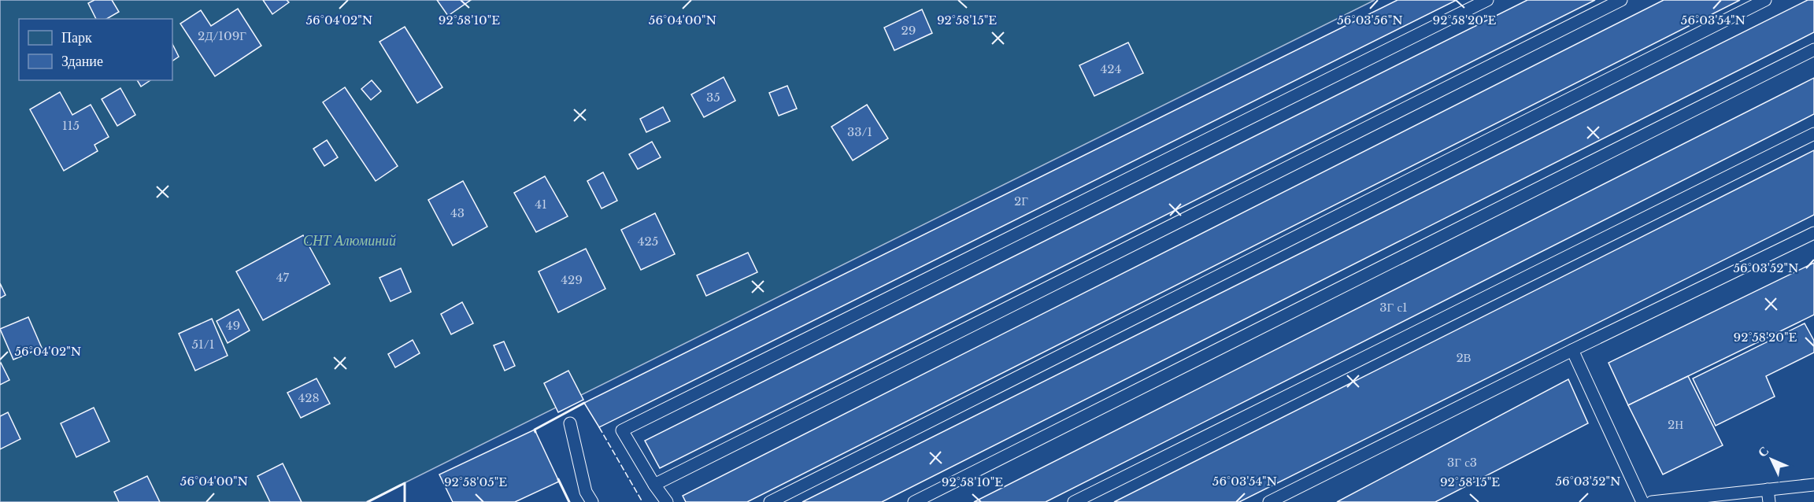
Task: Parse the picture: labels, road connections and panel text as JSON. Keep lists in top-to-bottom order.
{
  "parks": ["СНТ Алюминий"],
  "house_numbers": [
    "29",
    "2Д/109Г",
    "424",
    "35",
    "115",
    "33/1",
    "2Г",
    "41",
    "43",
    "425",
    "47",
    "429",
    "3Г с1",
    "49",
    "51/1",
    "2В",
    "428",
    "2Н",
    "3Г с3"
  ],
  "legend": ["Парк", "Здание"],
  "north": "top left",
  "coordinates": [
    "92°58'10\"E",
    "92°58'15\"E",
    "92°58'20\"E",
    "56°04'02\"N",
    "56°04'00\"N",
    "56°03'56\"N",
    "56°03'54\"N",
    "56°03'52\"N",
    "92°58'05\"E"
  ]
}
